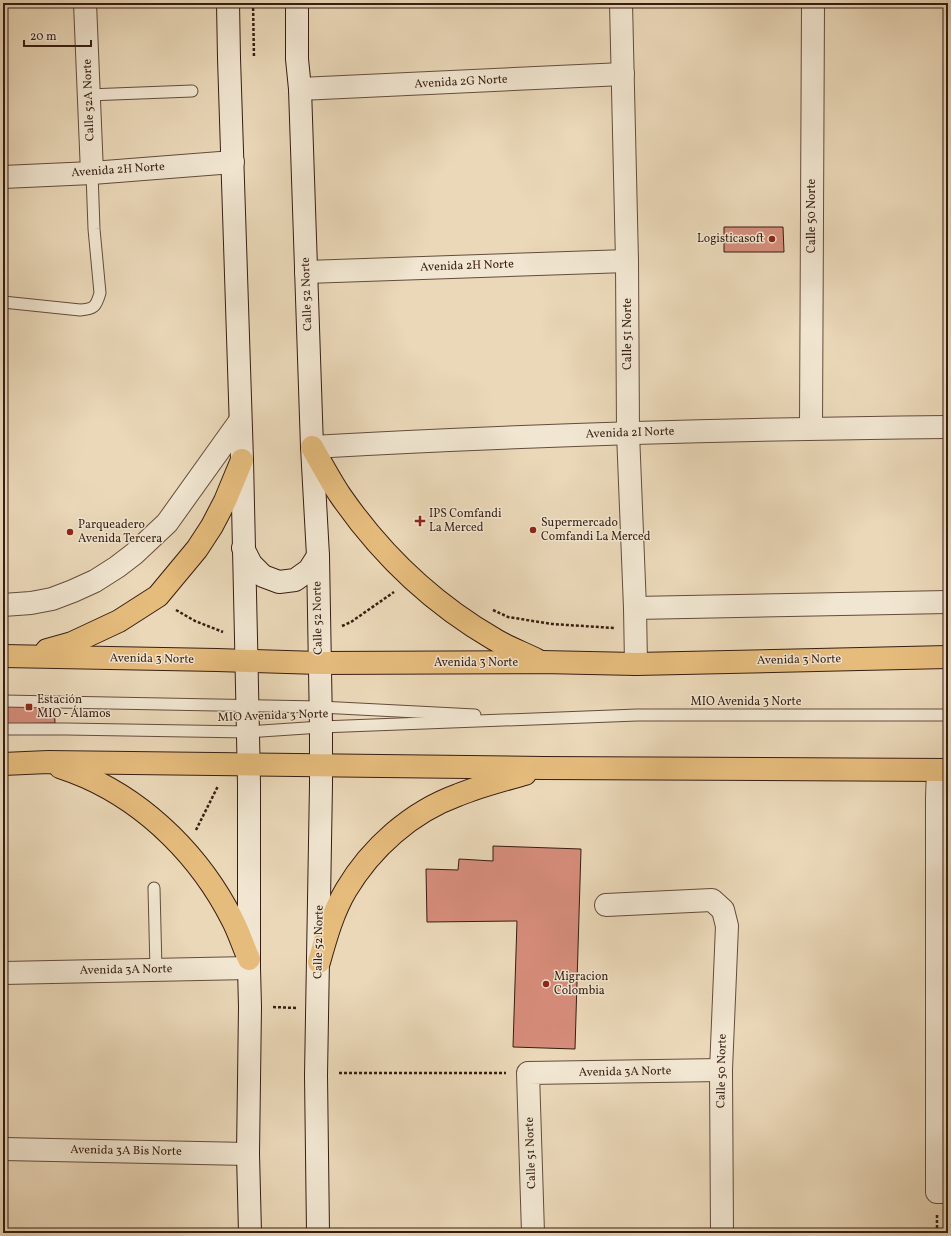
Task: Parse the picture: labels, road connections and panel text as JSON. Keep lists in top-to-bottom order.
{
  "streets": {
    "main road": ["Avenida 3 Norte"],
    "street": [
      "Avenida 2G Norte",
      "Calle 52A Norte",
      "Avenida 2H Norte",
      "Calle 50 Norte",
      "Calle 52 Norte",
      "Calle 51 Norte",
      "Avenida 2I Norte",
      "Avenida 3A Norte",
      "Avenida 3A Bis Norte"
    ],
    "lane": ["MIO Avenida 3 Norte"]
  },
  "crossings": [
    ["Avenida 2G Norte", "Calle 52 Norte"],
    ["Avenida 2G Norte", "Calle 51 Norte"],
    ["Calle 52A Norte", "Avenida 2H Norte"],
    ["Avenida 2H Norte", "Calle 52 Norte"],
    ["Avenida 2H Norte", "Calle 51 Norte"],
    ["Calle 50 Norte", "Avenida 2I Norte"],
    ["Calle 50 Norte", "Avenida 3A Norte"],
    ["Calle 52 Norte", "Avenida 2I Norte"],
    ["Calle 52 Norte", "Avenida 3 Norte"],
    ["Calle 52 Norte", "MIO Avenida 3 Norte"],
    ["Calle 51 Norte", "Avenida 2I Norte"],
    ["Calle 51 Norte", "Avenida 3 Norte"],
    ["Calle 51 Norte", "Avenida 3A Norte"]
  ],
  "places": {
    "other": [
      "Logisticasoft",
      "Supermercado Comfandi La Merced",
      "Parqueadero Avenida Tercera",
      "Migracion Colombia"
    ],
    "health": ["IPS Comfandi La Merced"],
    "transit": ["Estación MIO - Álamos"]
  },
  "scale_bar": "20 m"
}
